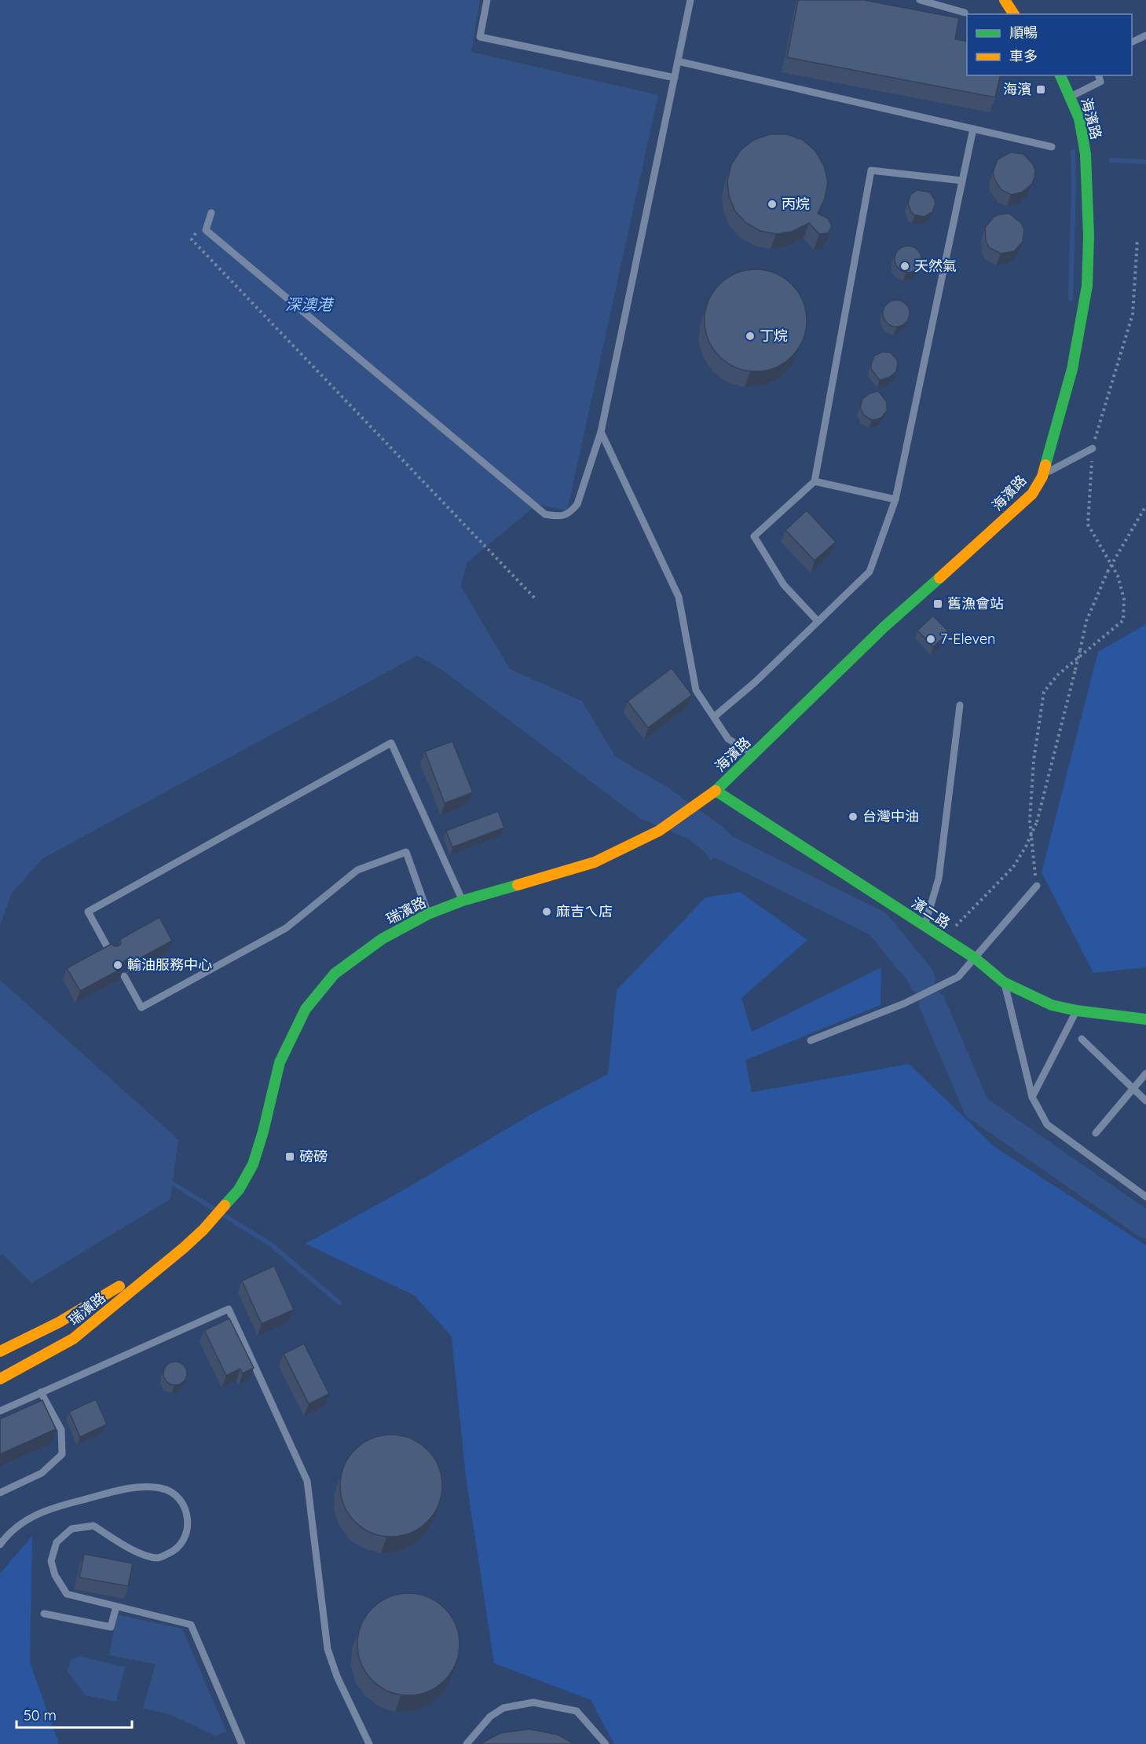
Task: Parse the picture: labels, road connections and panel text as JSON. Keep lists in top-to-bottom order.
{
  "streets": {
    "main road": ["海濱路", "瑞濱路", "濱二路"]
  },
  "crossings": [
    ["海濱路", "瑞濱路"],
    ["海濱路", "濱二路"],
    ["瑞濱路", "濱二路"]
  ],
  "water": ["深澳港"],
  "places": {
    "transit": ["海濱", "舊漁會站", "磅磅"],
    "other": [
      "丙烷",
      "天然氣",
      "丁烷",
      "7-Eleven",
      "台灣中油",
      "麻吉ㄟ店",
      "輸油服務中心"
    ]
  },
  "legend": ["順暢", "車多"],
  "scale_bar": "50 m"
}
